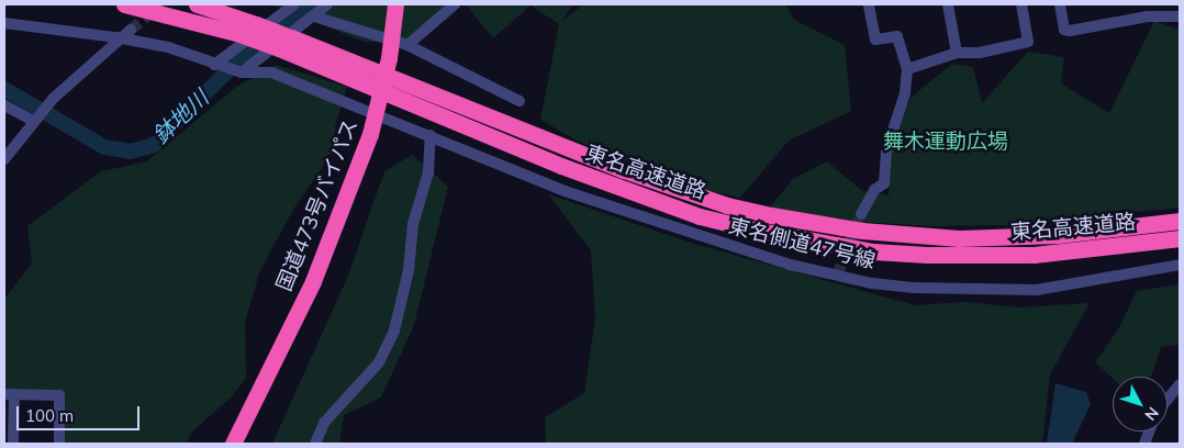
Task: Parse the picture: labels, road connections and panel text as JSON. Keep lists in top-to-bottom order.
{
  "streets": {
    "highway": ["東名高速道路", "国道473号バイパス"],
    "street": ["東名側道47号線"]
  },
  "water": ["鉢地川"],
  "parks": ["舞木運動広場"],
  "scale_bar": "100 m",
  "north": "bottom right"
}
